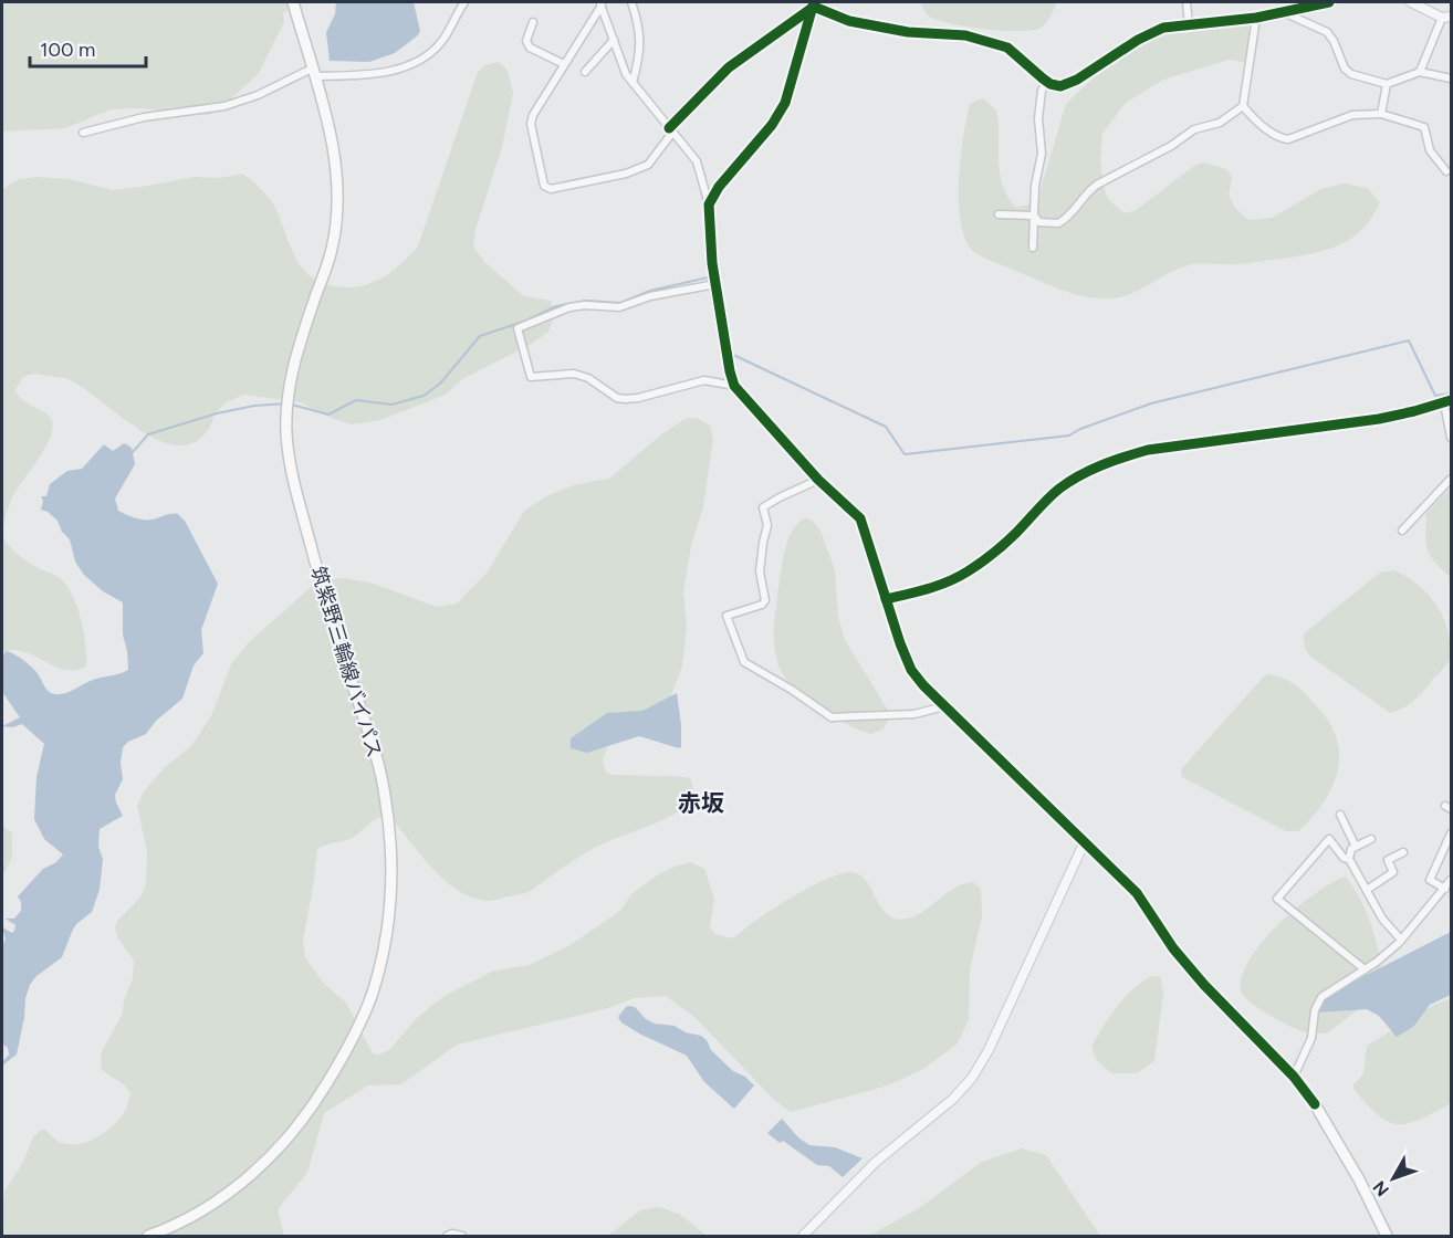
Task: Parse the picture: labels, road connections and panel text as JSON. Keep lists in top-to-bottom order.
{
  "streets": {
    "main road": ["筑紫野三輪線バイパス"]
  },
  "districts": ["赤坂"],
  "scale_bar": "100 m",
  "north": "bottom left"
}
